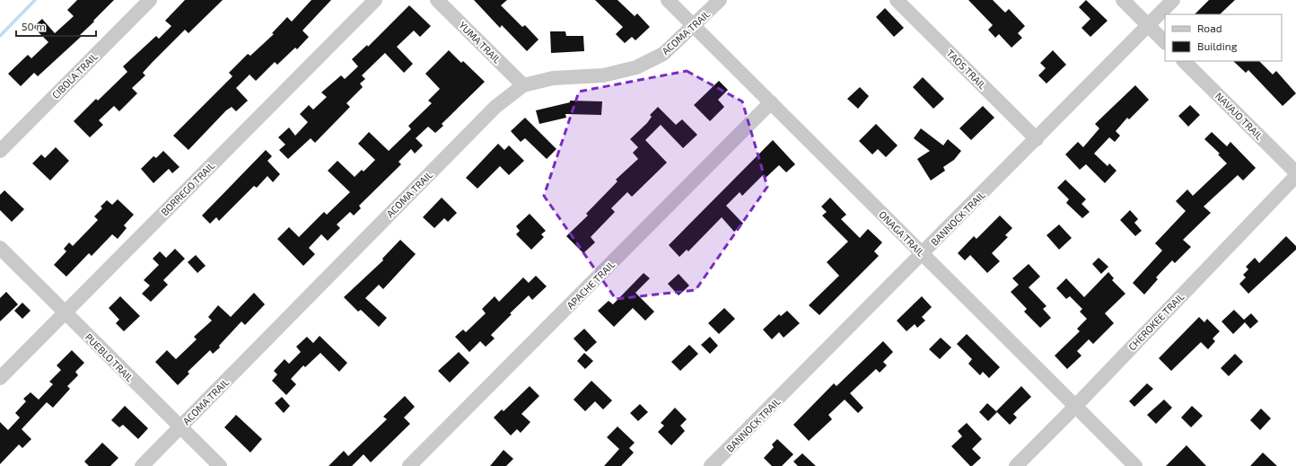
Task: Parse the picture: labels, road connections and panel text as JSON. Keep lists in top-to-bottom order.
{
  "streets": {
    "street": [
      "ACOMA TRAIL",
      "YUMA TRAIL",
      "TAOS TRAIL",
      "CIBOLA TRAIL",
      "NAVAJO TRAIL",
      "BORREGO TRAIL",
      "BANNOCK TRAIL",
      "ONAGA TRAIL",
      "APACHE TRAIL",
      "CHEROKEE TRAIL",
      "PUEBLO TRAIL"
    ]
  },
  "crossings": [
    ["ACOMA TRAIL", "YUMA TRAIL"],
    ["ACOMA TRAIL", "ONAGA TRAIL"],
    ["ACOMA TRAIL", "PUEBLO TRAIL"],
    ["TAOS TRAIL", "BANNOCK TRAIL"],
    ["BORREGO TRAIL", "PUEBLO TRAIL"],
    ["BANNOCK TRAIL", "ONAGA TRAIL"],
    ["ONAGA TRAIL", "APACHE TRAIL"],
    ["ONAGA TRAIL", "CHEROKEE TRAIL"]
  ],
  "legend": ["Road", "Building"],
  "scale_bar": "50 m"
}
